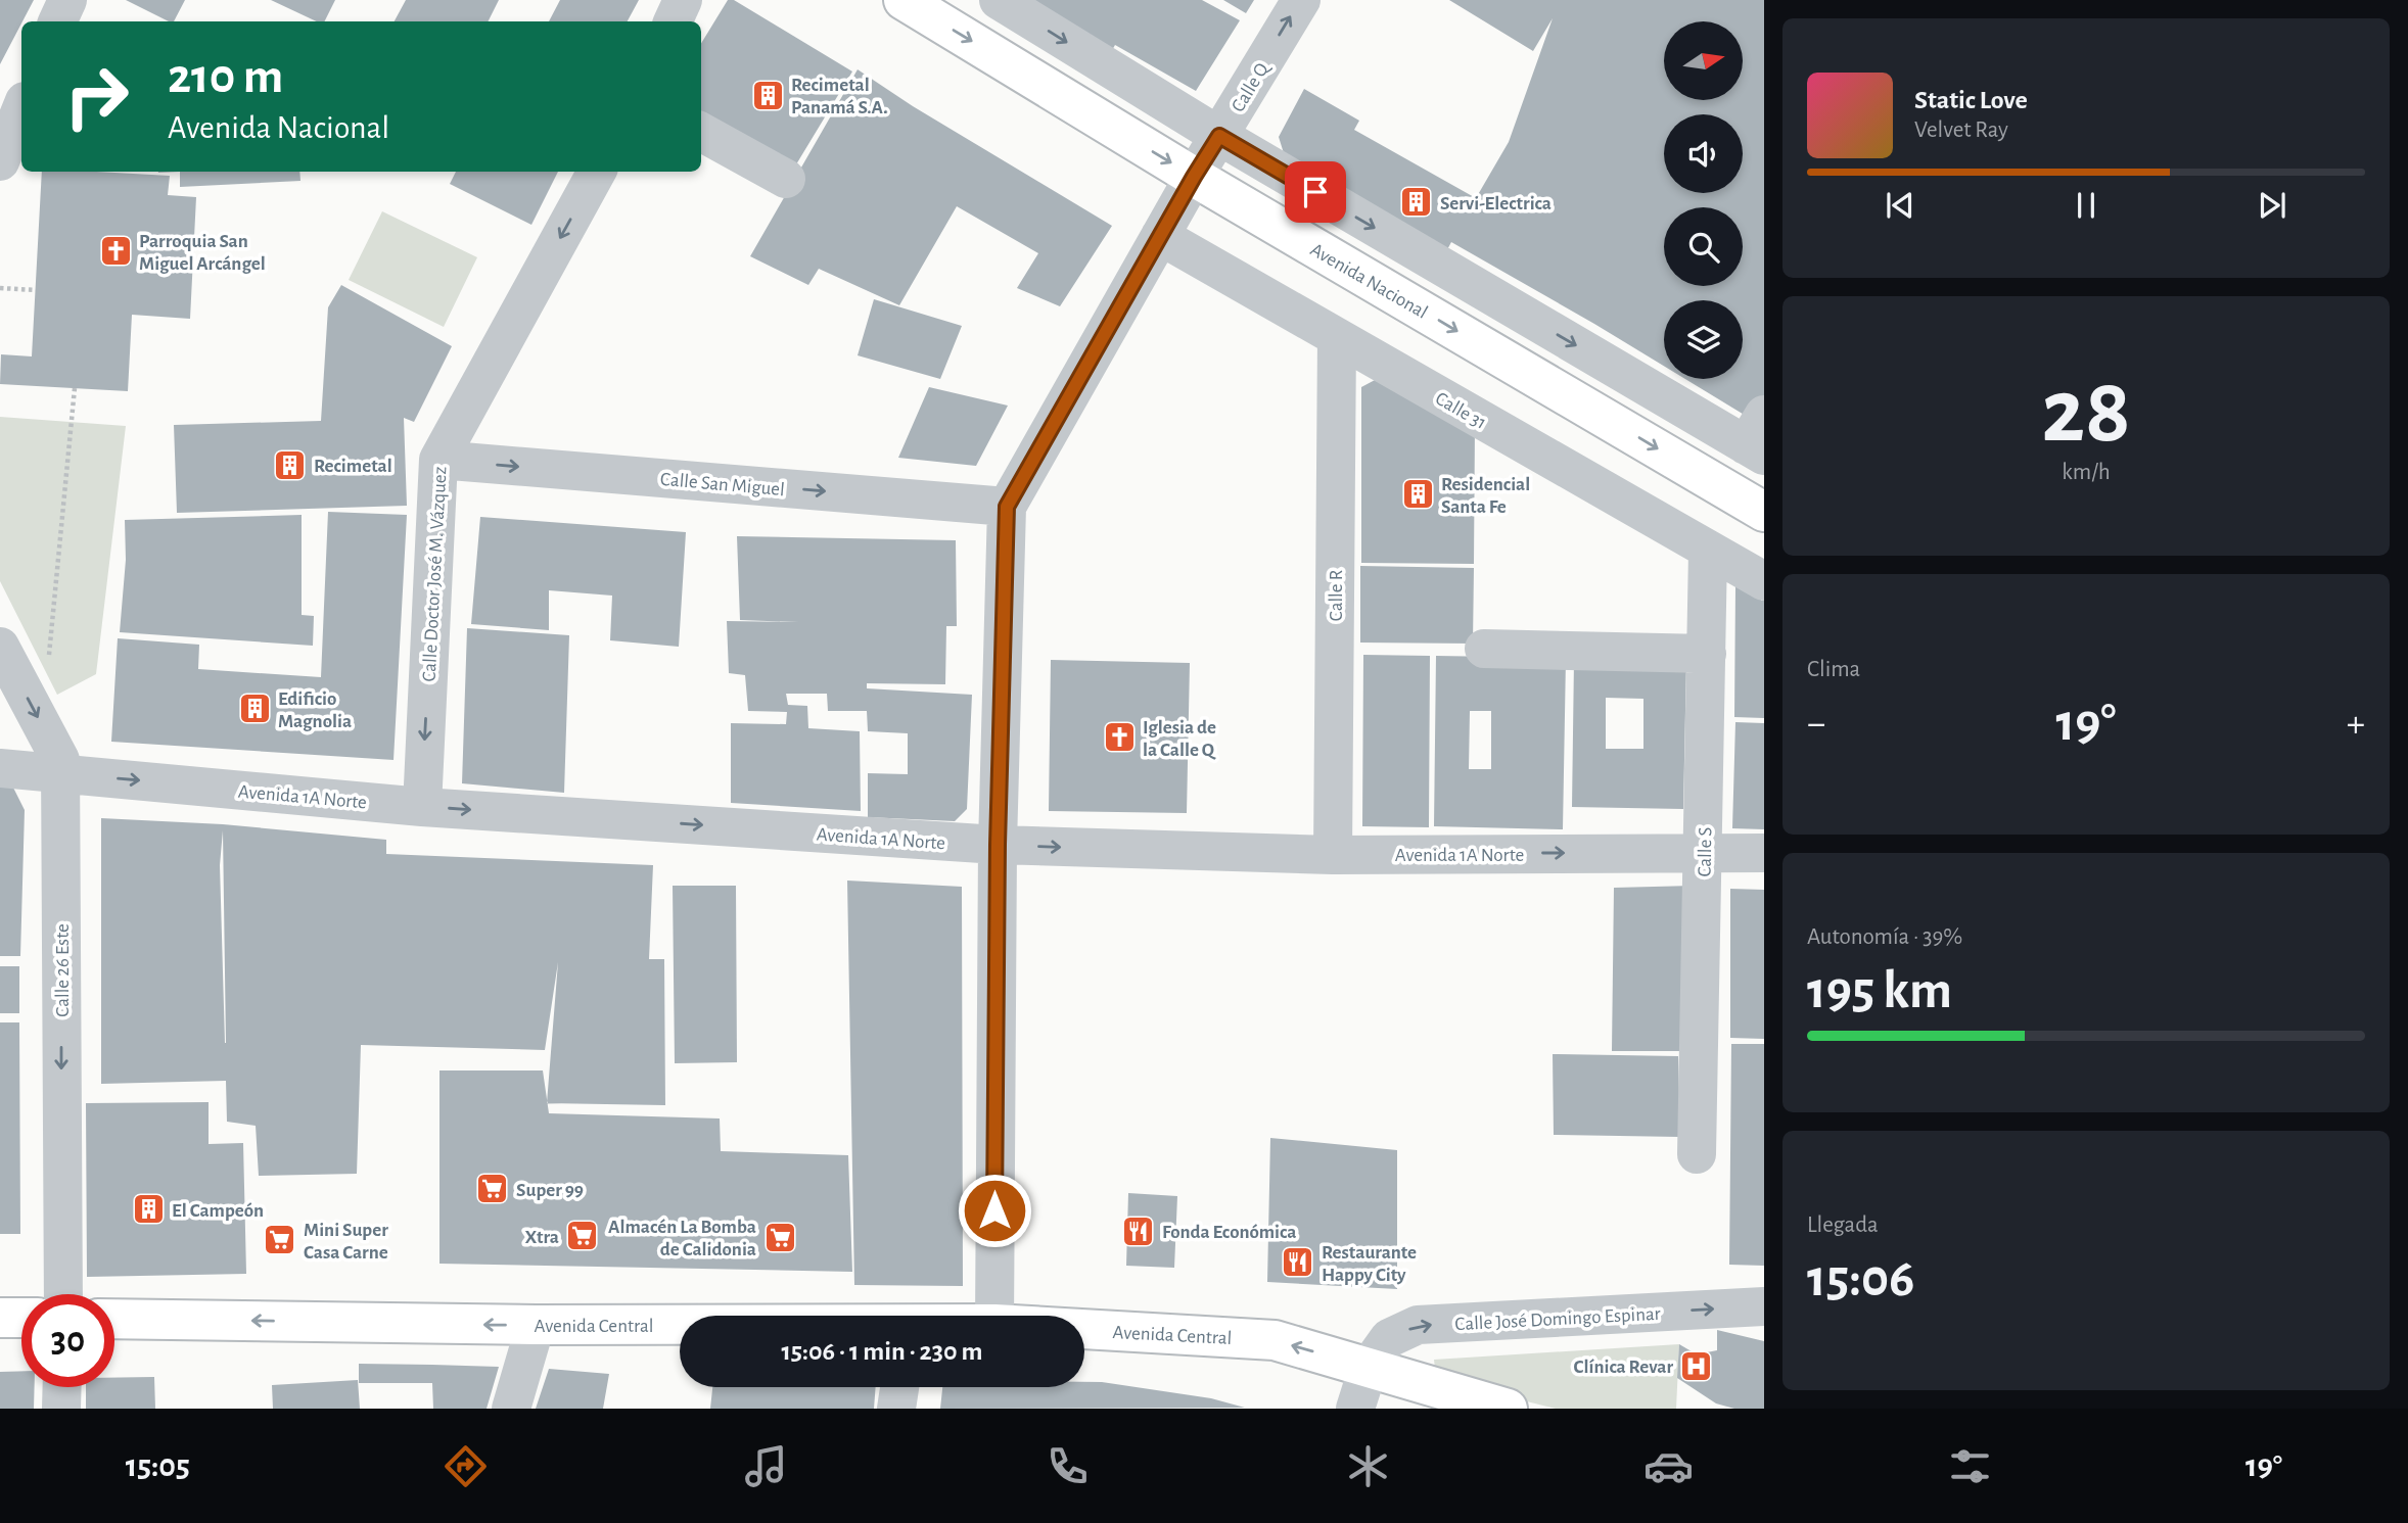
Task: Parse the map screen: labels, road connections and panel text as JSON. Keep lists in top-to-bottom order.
{
  "streets": {
    "main road": ["Avenida Nacional", "Avenida Central"],
    "street": [
      "Calle Q",
      "Calle 31",
      "Calle San Miguel",
      "Calle Doctor José M. Vázquez",
      "Calle R",
      "Avenida 1A Norte",
      "Calle S",
      "Calle 26 Este",
      "Calle José Domingo Espinar"
    ]
  },
  "crossings": [
    ["Calle Q", "Avenida Nacional"],
    ["Calle Q", "Calle 31"],
    ["Calle Q", "Calle San Miguel"],
    ["Calle Q", "Avenida 1A Norte"],
    ["Calle 31", "Calle R"],
    ["Calle 31", "Calle S"],
    ["Calle San Miguel", "Calle Doctor José M. Vázquez"],
    ["Calle Doctor José M. Vázquez", "Avenida 1A Norte"],
    ["Calle R", "Avenida 1A Norte"],
    ["Avenida 1A Norte", "Calle S"],
    ["Avenida 1A Norte", "Calle 26 Este"],
    ["Calle José Domingo Espinar", "Avenida Central"]
  ],
  "one_way": [
    "Avenida Nacional",
    "Calle San Miguel",
    "Calle Doctor José M. Vázquez",
    "Avenida 1A Norte",
    "Calle 26 Este",
    "Calle José Domingo Espinar",
    "Avenida Central"
  ],
  "places": {
    "building": [
      "Recimetal Panamá S.A.",
      "Servi-Electrica",
      "Recimetal",
      "Residencial Santa Fe",
      "Edificio Magnolia",
      "El Campeón"
    ],
    "church": ["Parroquia San Miguel Arcángel", "Iglesia de la Calle Q"],
    "supermarket": [
      "Super 99",
      "Xtra",
      "Almacén La Bomba de Calidonia",
      "Mini Super Casa Carne"
    ],
    "restaurant": ["Fonda Económica", "Restaurante Happy City"],
    "hospital": ["Clínica Revar"]
  },
  "north": "right",
  "page": {
    "turn": ["210 m", "Avenida Nacional"],
    "song": ["Static Love", "Velvet Ray"],
    "tile": [
      ["28", "km/h"],
      "Clima",
      ["Autonomía · 39%", "195 km"],
      ["Llegada", "15:06"]
    ],
    "heat": ["−", "19°", "+"],
    "limit": "30",
    "trip": "15:06 · 1 min · 230 m",
    "tabs": ["15:05", "19°"]
  }
}
